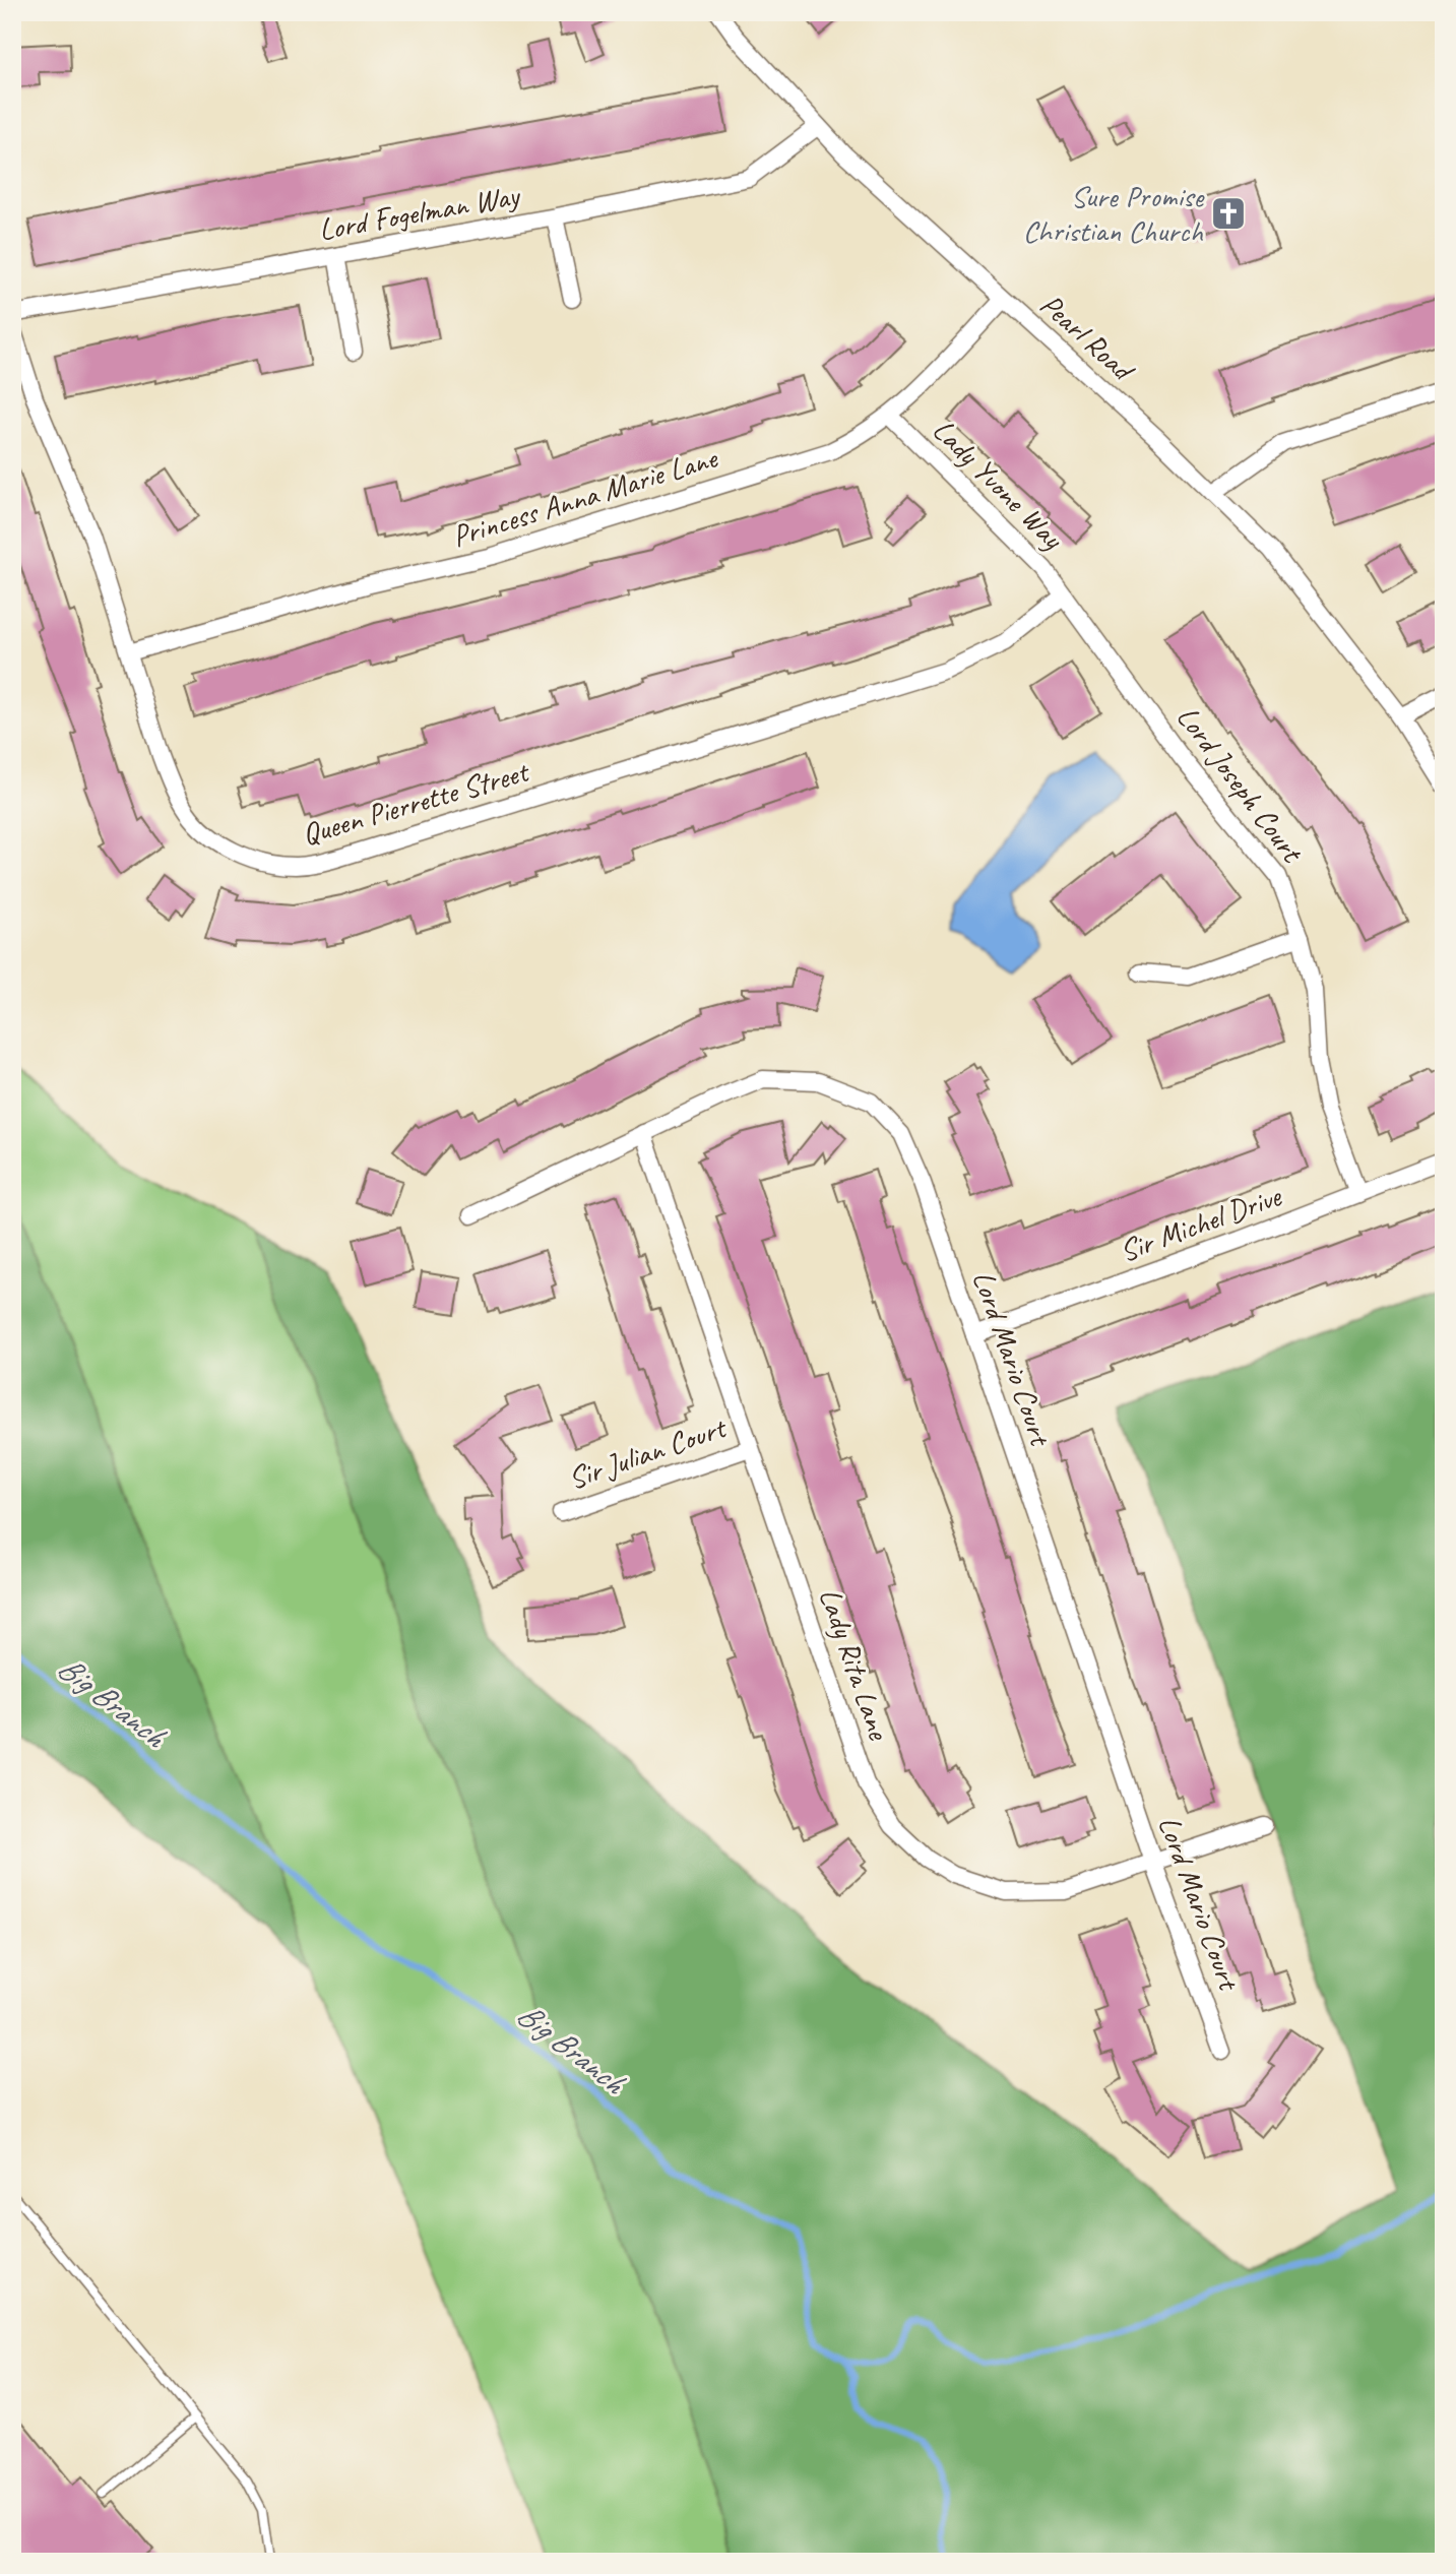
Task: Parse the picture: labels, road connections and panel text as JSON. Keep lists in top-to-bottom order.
{
  "streets": {
    "street": [
      "Lord Fogelman Way",
      "Pearl Road",
      "Lady Yvone Way",
      "Princess Anna Marie Lane",
      "Lord Joseph Court",
      "Queen Pierrette Street",
      "Sir Michel Drive",
      "Lord Mario Court",
      "Sir Julian Court",
      "Lady Rita Lane"
    ]
  },
  "crossings": [
    ["Lord Fogelman Way", "Pearl Road"],
    ["Pearl Road", "Princess Anna Marie Lane"],
    ["Lady Yvone Way", "Princess Anna Marie Lane"],
    ["Lady Yvone Way", "Lord Joseph Court"],
    ["Lady Yvone Way", "Queen Pierrette Street"],
    ["Princess Anna Marie Lane", "Queen Pierrette Street"],
    ["Lord Joseph Court", "Queen Pierrette Street"],
    ["Lord Joseph Court", "Sir Michel Drive"],
    ["Sir Michel Drive", "Lord Mario Court"],
    ["Lord Mario Court", "Lady Rita Lane"],
    ["Sir Julian Court", "Lady Rita Lane"]
  ],
  "water": ["Big Branch"],
  "places": {
    "church": ["Sure Promise Christian Church"]
  }
}
